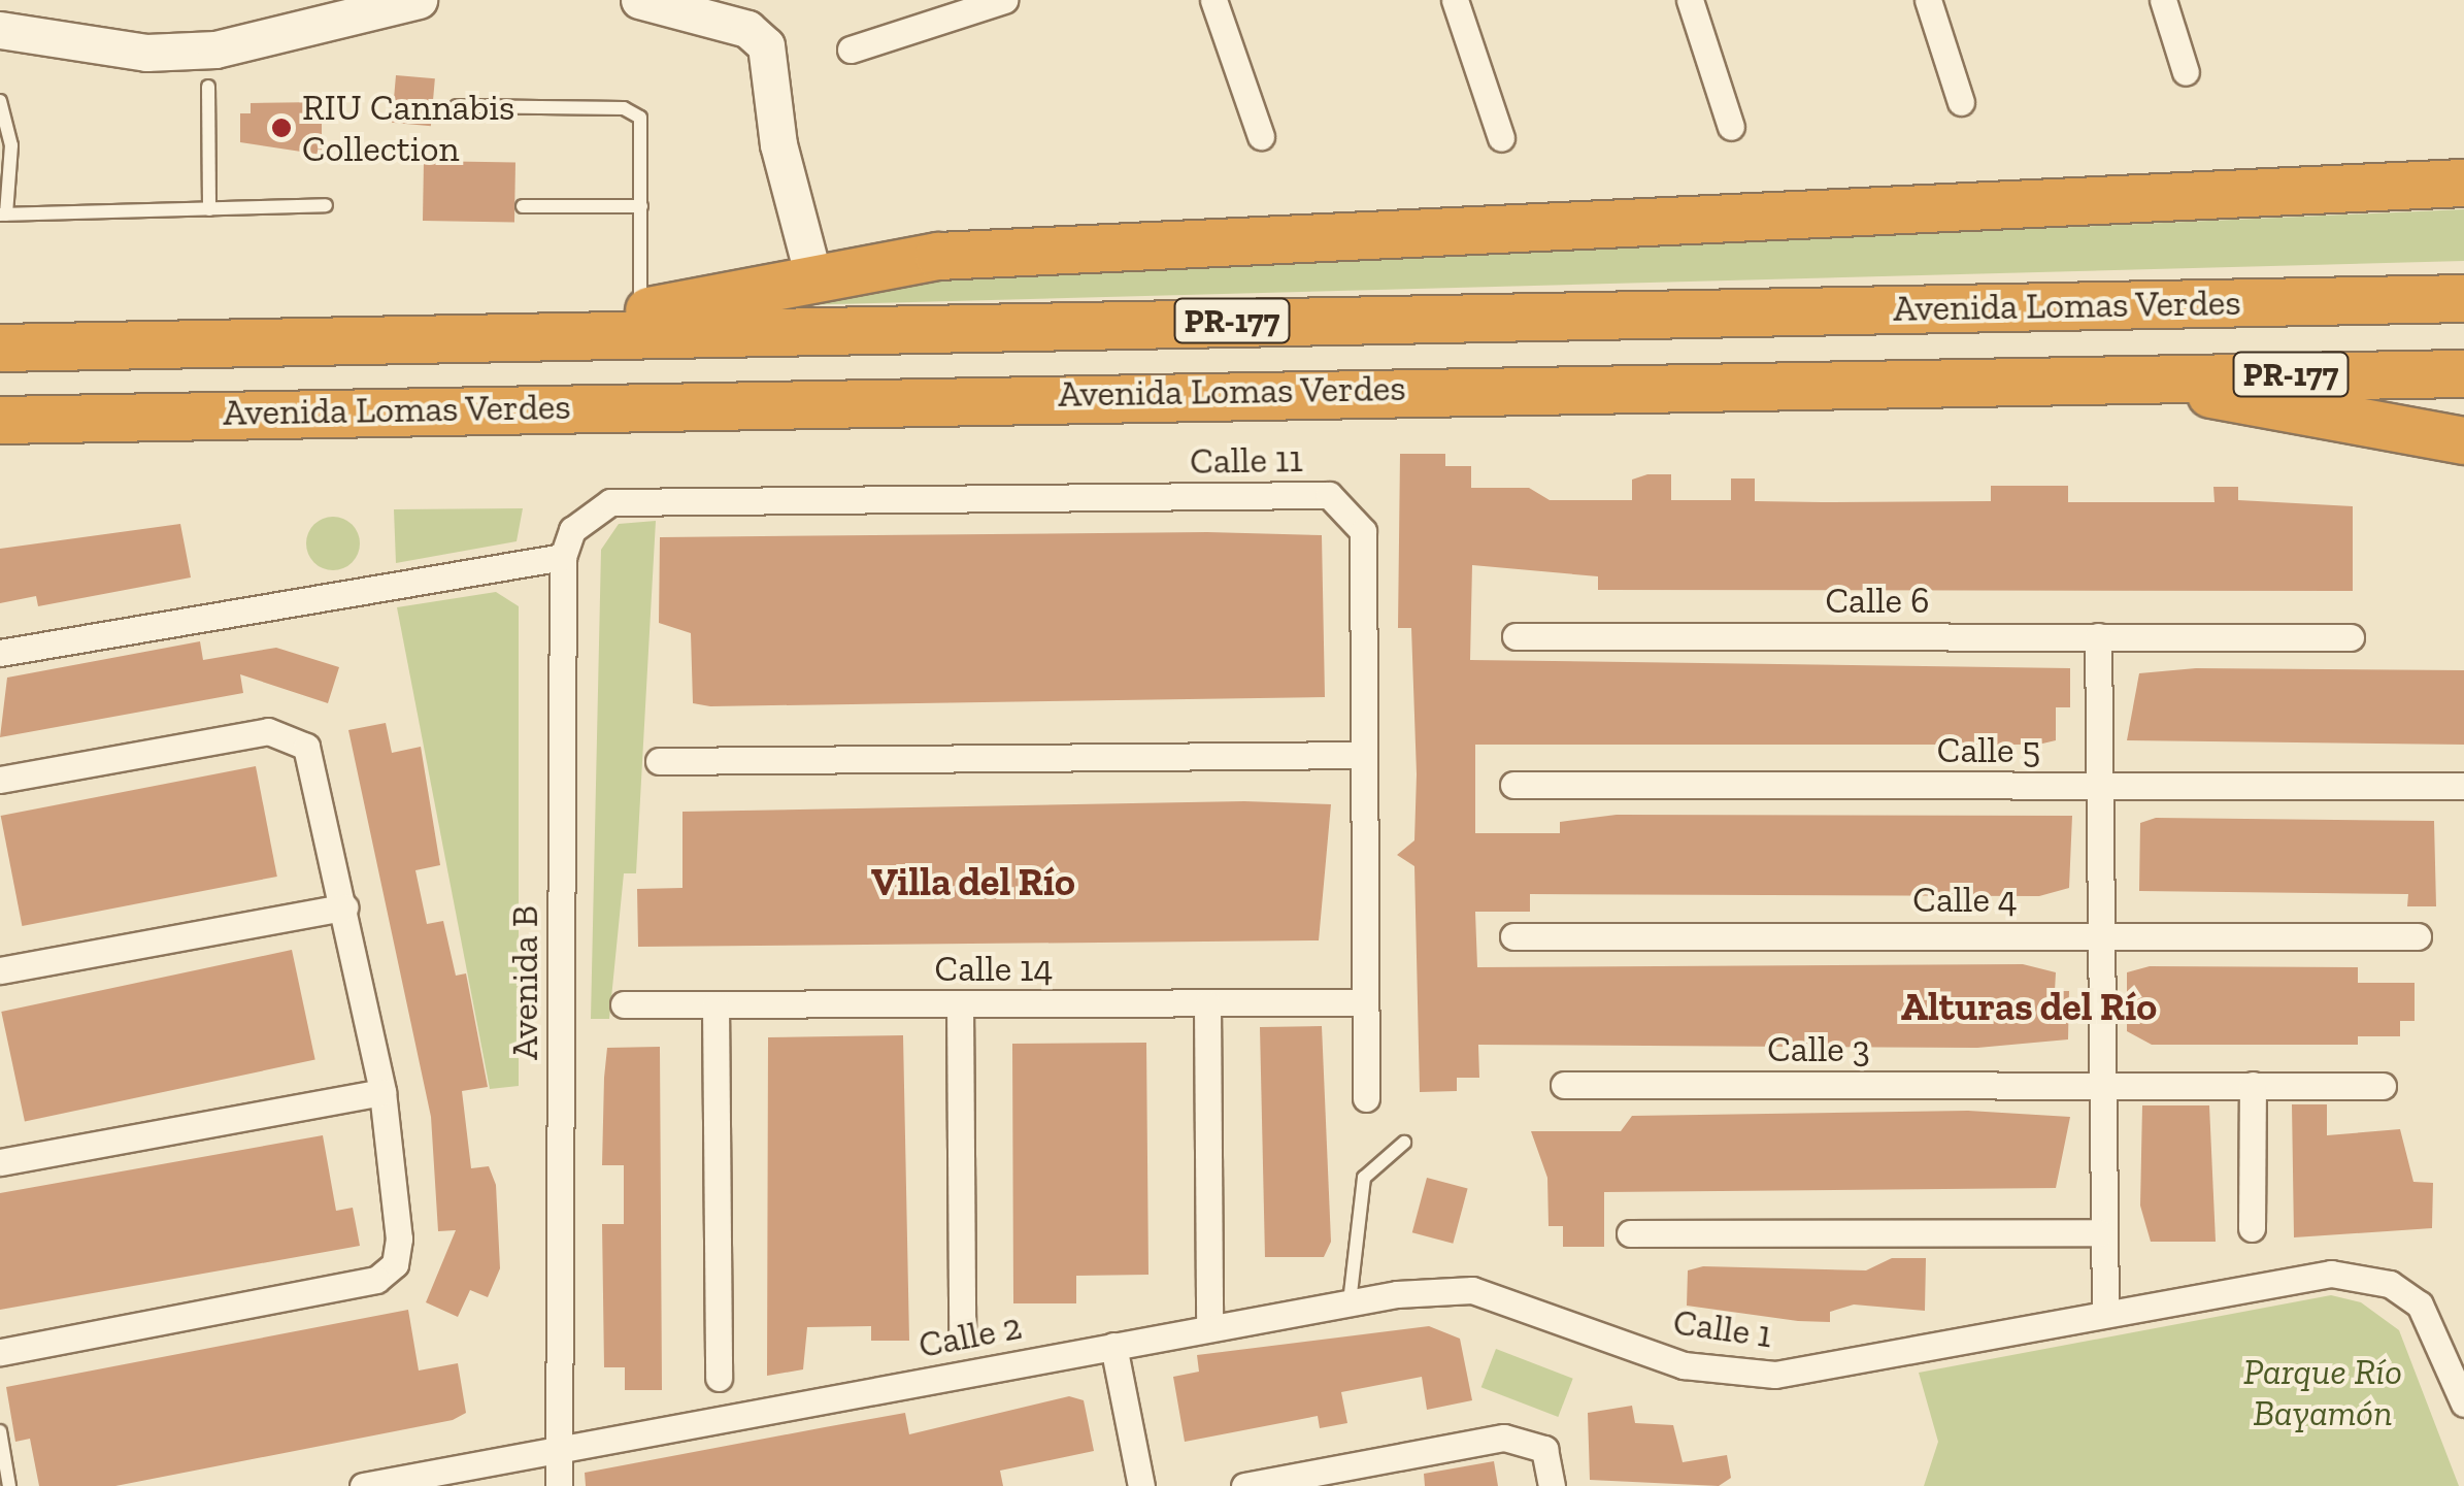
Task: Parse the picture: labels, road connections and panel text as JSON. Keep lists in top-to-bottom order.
{
  "streets": {
    "highway": ["Avenida Lomas Verdes", "PR-177"],
    "street": [
      "Calle 11",
      "Calle 6",
      "Calle 5",
      "Calle 4",
      "Calle 14",
      "Avenida B",
      "Calle 3",
      "Calle 1",
      "Calle 2"
    ]
  },
  "crossings": [
    ["Calle 11", "Calle 14"],
    ["Calle 11", "Avenida B"],
    ["Avenida B", "Calle 2"],
    ["Calle 1", "Calle 2"]
  ],
  "districts": ["Villa del Río", "Alturas del Río"],
  "parks": ["Parque Río Bayamón"],
  "places": ["RIU Cannabis Collection"]
}
